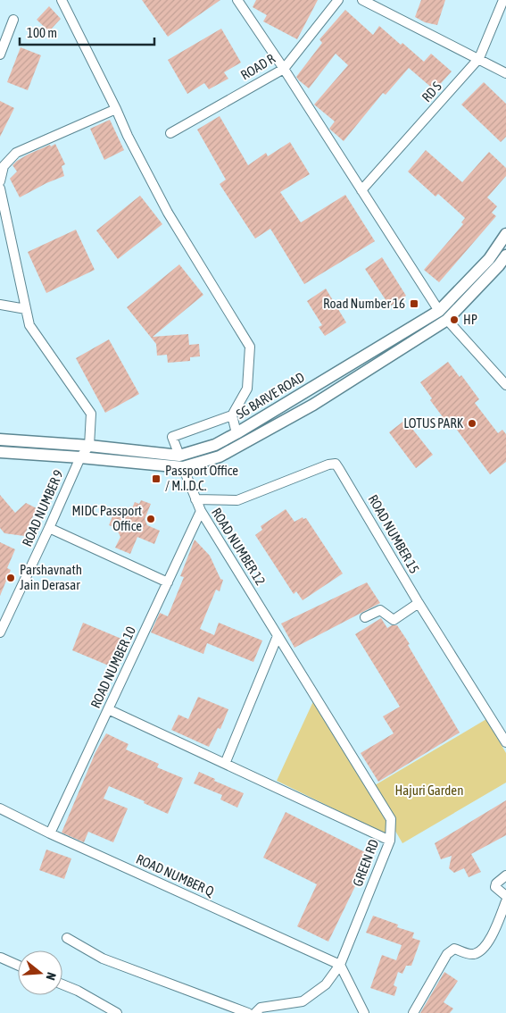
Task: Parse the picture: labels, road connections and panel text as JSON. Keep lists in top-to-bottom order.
{
  "streets": {
    "main road": ["SG BARVE ROAD"],
    "street": [
      "ROAD R",
      "RD S",
      "ROAD NUMBER 9",
      "ROAD NUMBER 15",
      "ROAD NUMBER 12",
      "ROAD NUMBER 10",
      "GREEN RD",
      "ROAD NUMBER Q"
    ]
  },
  "crossings": [
    ["SG BARVE ROAD", "ROAD NUMBER 9"],
    ["SG BARVE ROAD", "ROAD NUMBER 12"],
    ["ROAD NUMBER 15", "ROAD NUMBER 12"],
    ["ROAD NUMBER 12", "ROAD NUMBER 10"],
    ["ROAD NUMBER 12", "GREEN RD"],
    ["ROAD NUMBER 10", "ROAD NUMBER Q"],
    ["GREEN RD", "ROAD NUMBER Q"]
  ],
  "parks": ["Hajuri Garden"],
  "places": {
    "transit": ["Road Number 16", "Passport Office / M.I.D.C."],
    "other": [
      "HP",
      "LOTUS PARK",
      "MIDC Passport Office",
      "Parshavnath Jain Derasar"
    ]
  },
  "scale_bar": "100 m",
  "north": "right"
}
